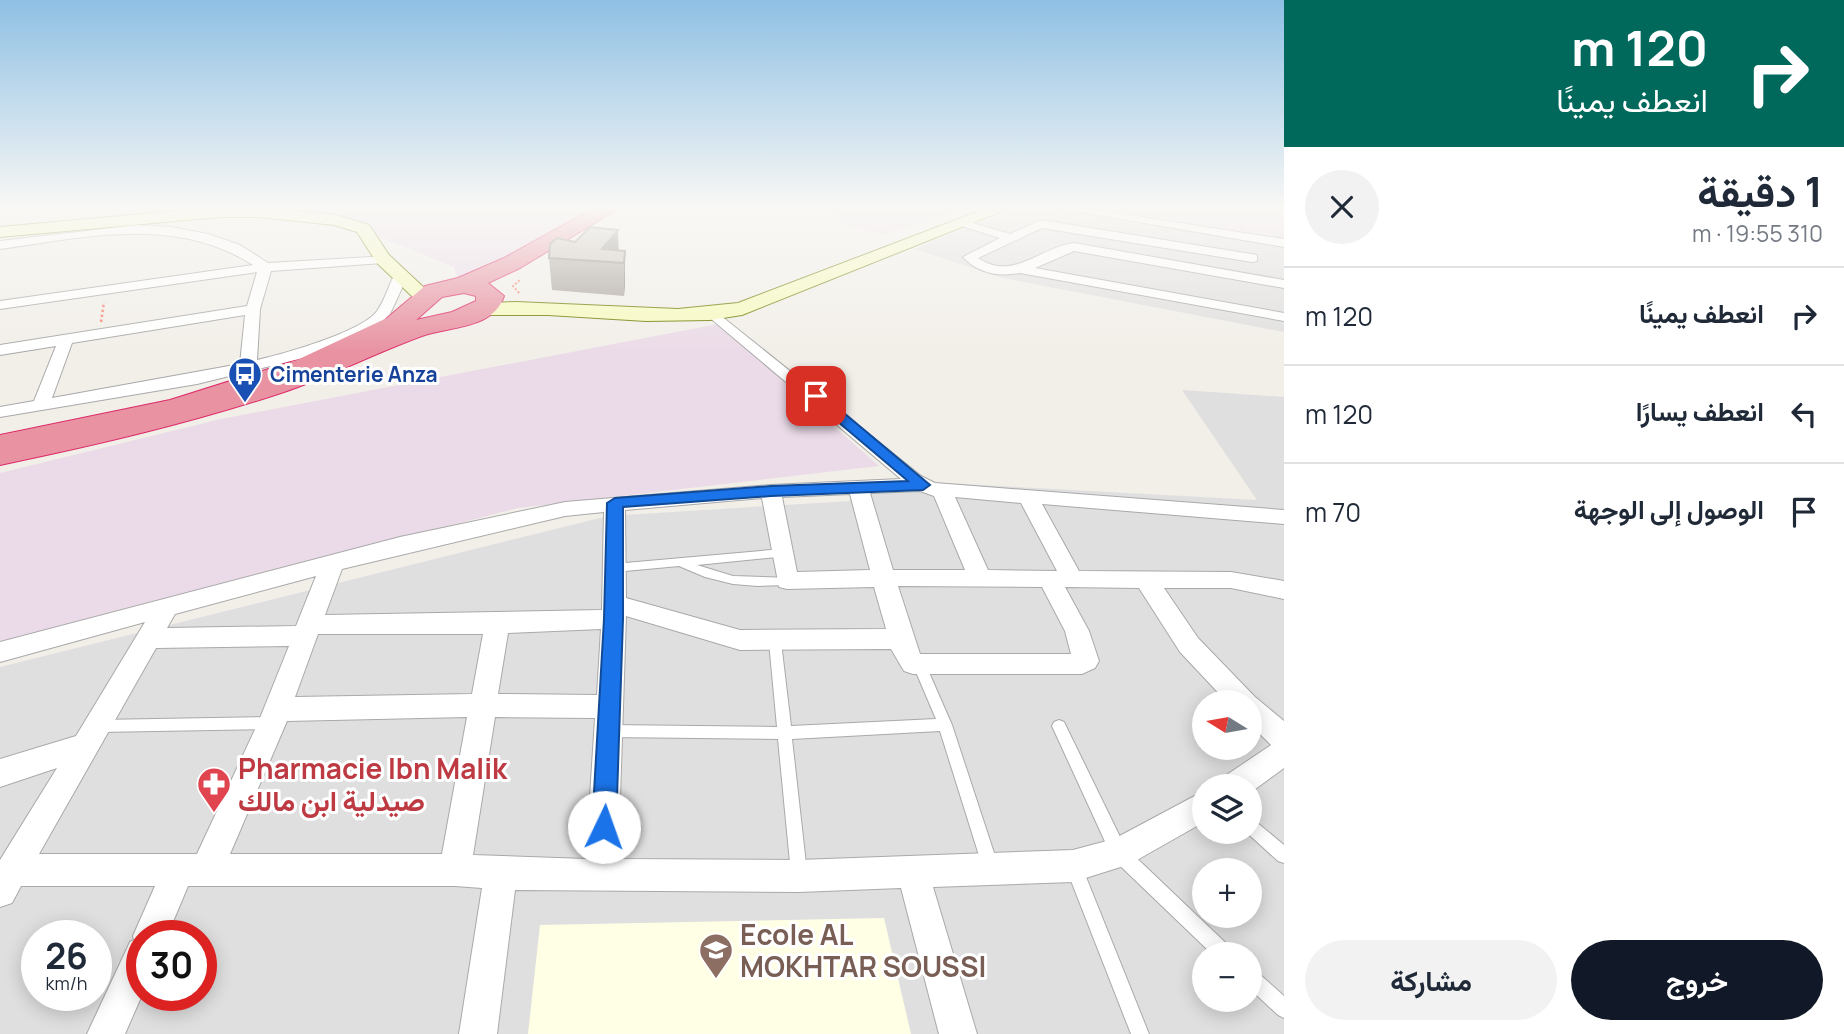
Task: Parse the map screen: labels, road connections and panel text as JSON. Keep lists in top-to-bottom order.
{
  "places": {
    "bus stop": ["Cimenterie Anza"],
    "pharmacy": ["Pharmacie Ibn Malik صيدلية ابن مالك"],
    "school or university": ["Ecole AL MOKHTAR SOUSSI"]
  },
  "north": "left",
  "page": {
    "turn": ["120 m", "انعطف يمينًا"],
    "heading": ["1 دقيقة", "310 m · 19:55"],
    "list": [
      {
        "name": "انعطف يمينًا",
        "value": "120 m"
      },
      {
        "name": "انعطف يسارًا",
        "value": "120 m"
      },
      {
        "name": "الوصول إلى الوجهة",
        "value": "70 m"
      }
    ],
    "map_buttons": ["+", "−"],
    "speed": "26 km/h",
    "limit": "30",
    "buttons": ["خروج", "مشاركة"]
  }
}
